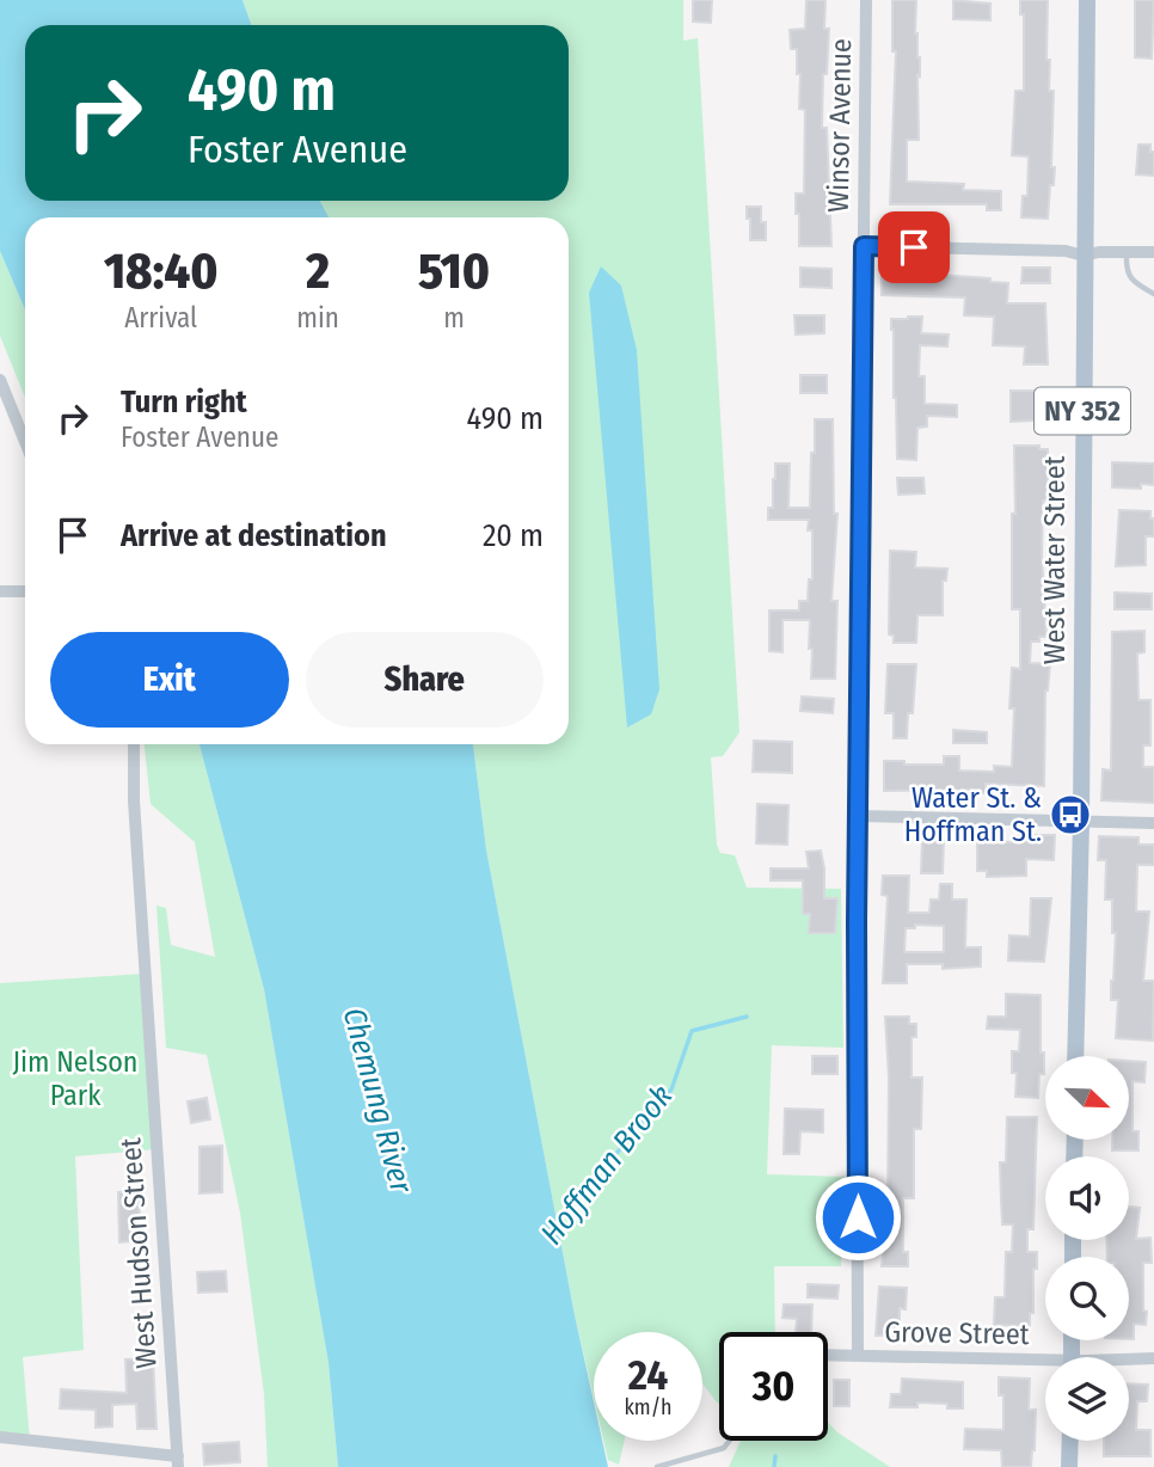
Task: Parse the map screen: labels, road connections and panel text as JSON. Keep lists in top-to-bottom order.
{
  "streets": {
    "main road": ["NY 352", "West Water Street"],
    "street": ["Winsor Avenue", "West Hudson Street", "Grove Street"]
  },
  "crossings": [
    ["Winsor Avenue", "Grove Street"]
  ],
  "water": ["Chemung River", "Hoffman Brook"],
  "parks": ["Jim Nelson Park"],
  "places": {
    "bus stop": ["Water St. & Hoffman St."]
  },
  "north": "bottom right",
  "page": {
    "turn": ["490 m", "Foster Avenue"],
    "eta": [
      "18:40",
      "Arrival",
      "2",
      "min",
      "510",
      "m"
    ],
    "list": [
      {
        "name": "Turn right",
        "note": "Foster Avenue",
        "value": "490 m"
      },
      {
        "name": "Arrive at destination",
        "value": "20 m"
      }
    ],
    "buttons": ["Exit", "Share"],
    "speed": "24 km/h",
    "limit": "30"
  }
}
